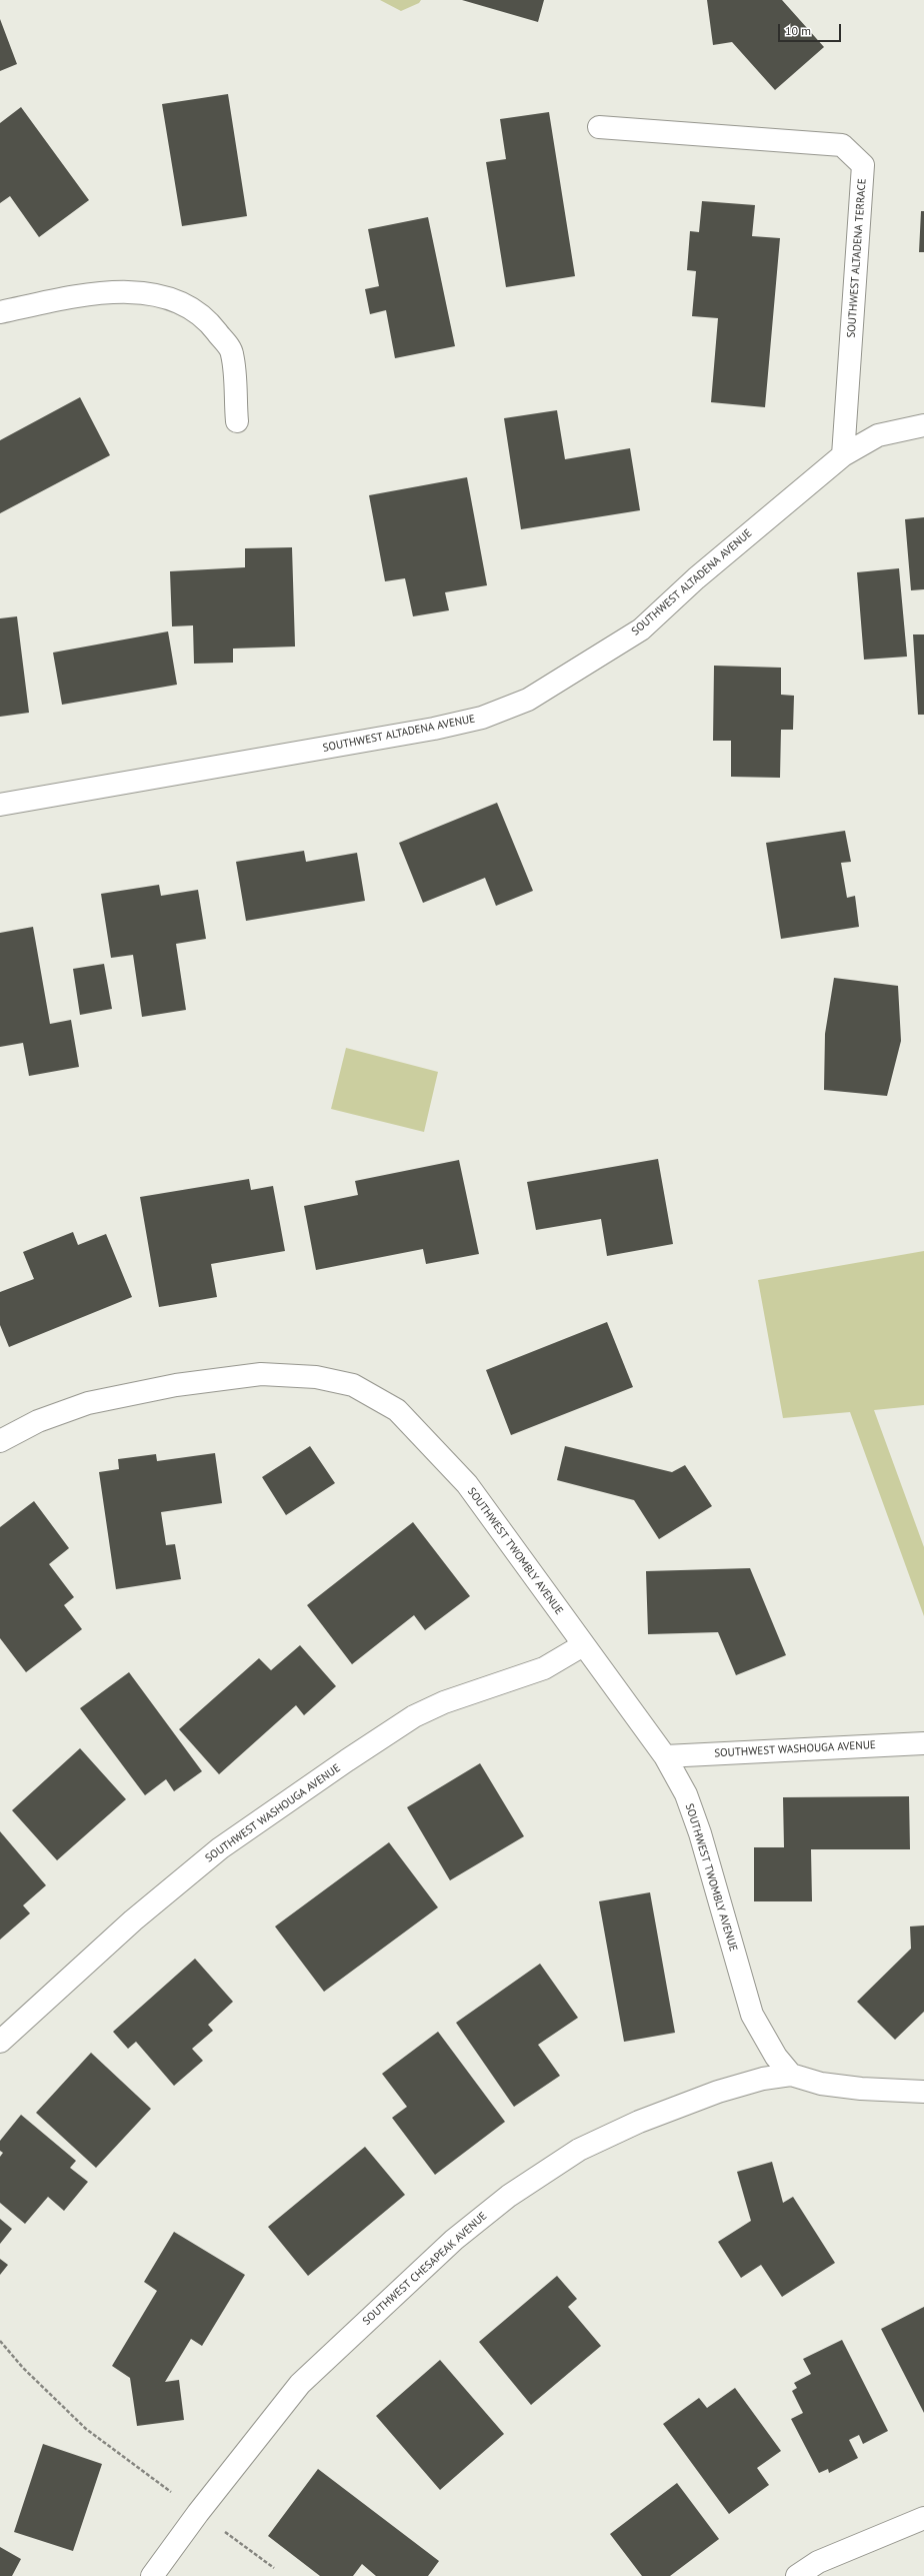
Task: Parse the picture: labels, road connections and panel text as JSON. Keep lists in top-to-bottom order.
{
  "streets": {
    "street": [
      "SOUTHWEST ALTADENA TERRACE",
      "SOUTHWEST ALTADENA AVENUE",
      "SOUTHWEST TWOMBLY AVENUE",
      "SOUTHWEST WASHOUGA AVENUE",
      "SOUTHWEST CHESAPEAK AVENUE"
    ]
  },
  "crossings": [
    ["SOUTHWEST ALTADENA TERRACE", "SOUTHWEST ALTADENA AVENUE"],
    ["SOUTHWEST TWOMBLY AVENUE", "SOUTHWEST WASHOUGA AVENUE"],
    ["SOUTHWEST TWOMBLY AVENUE", "SOUTHWEST CHESAPEAK AVENUE"]
  ],
  "scale_bar": "10 m"
}
